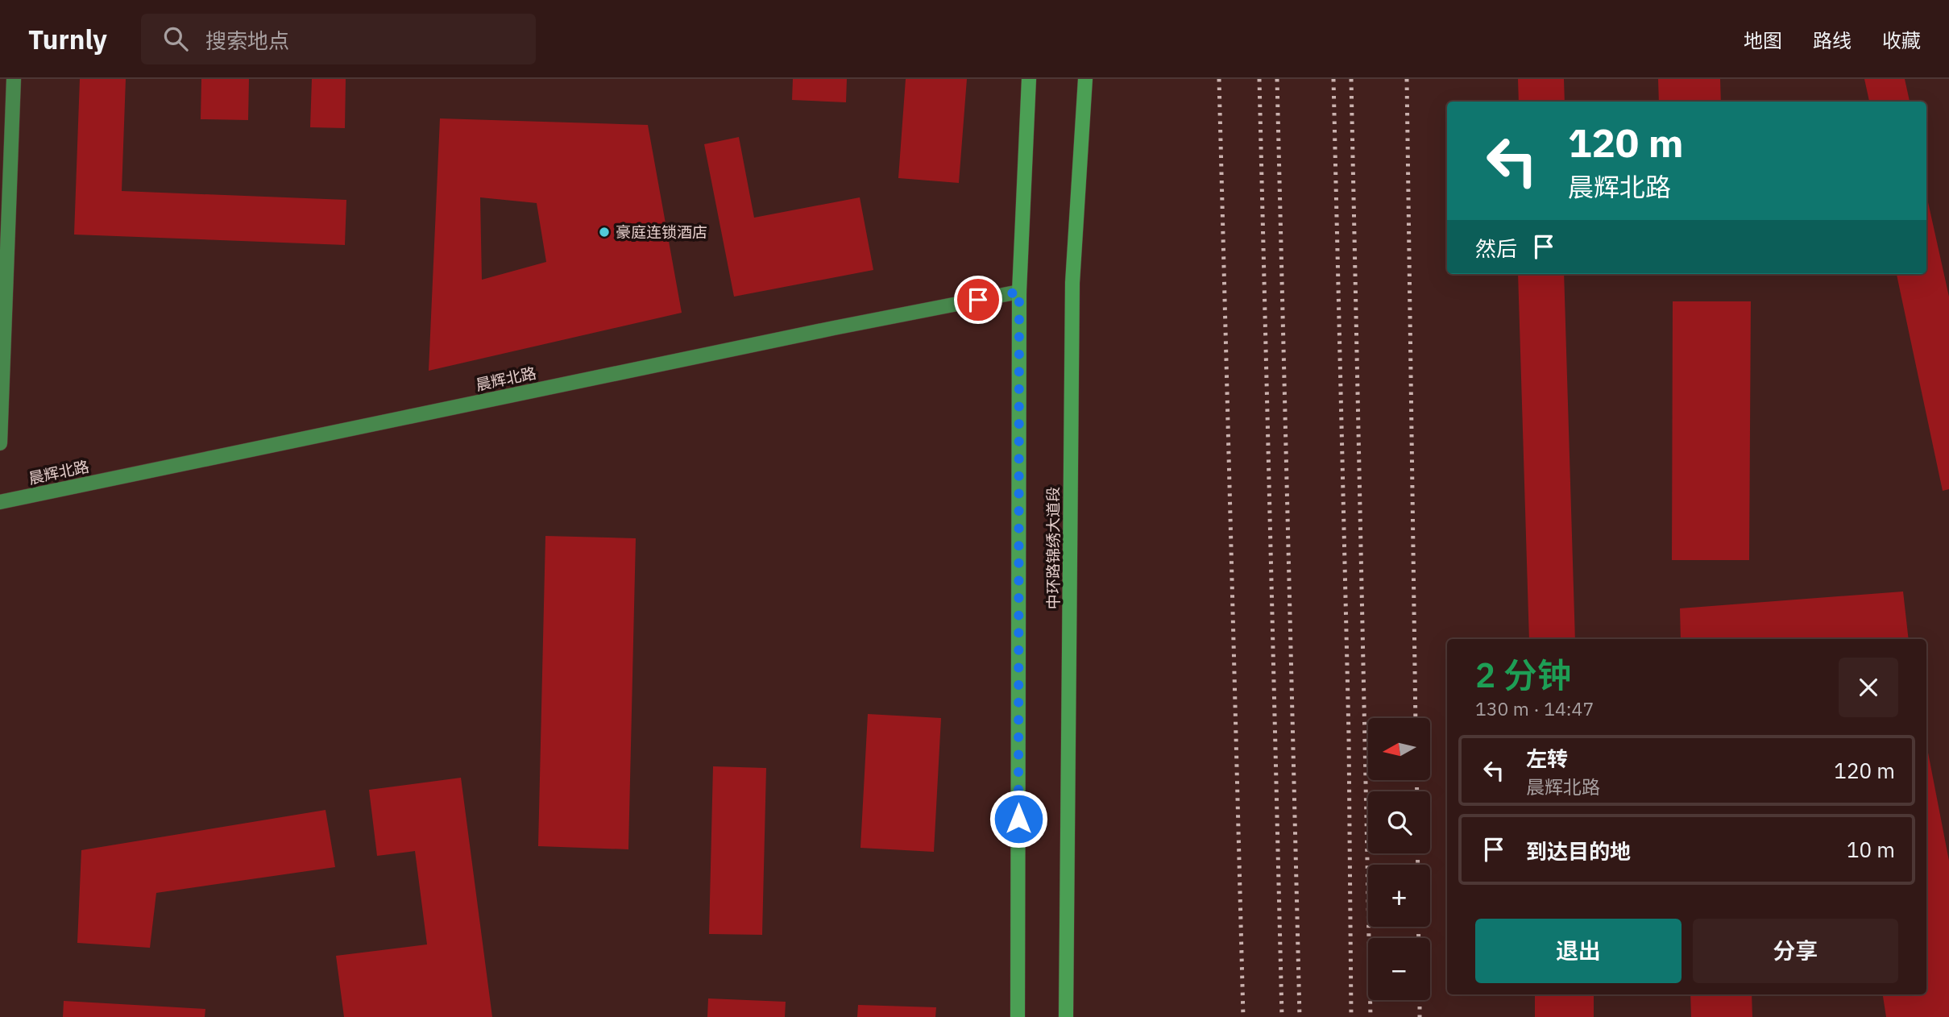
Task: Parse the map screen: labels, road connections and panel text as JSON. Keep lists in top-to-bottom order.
{
  "streets": {
    "main road": ["中环路锦绣大道段"],
    "street": ["晨辉北路"]
  },
  "places": ["豪庭连锁酒店"],
  "north": "left",
  "page": {
    "header": "Turnly",
    "search": "搜索地点",
    "nav": ["地图", "路线", "收藏"],
    "turn": ["120 m", "晨辉北路"],
    "then": "然后",
    "heading": ["2 分钟", "130 m · 14:47"],
    "map_buttons": ["+", "−"],
    "list": [
      {
        "name": "左转",
        "note": "晨辉北路",
        "value": "120 m"
      },
      {
        "name": "到达目的地",
        "value": "10 m"
      }
    ],
    "buttons": ["退出", "分享"]
  }
}
